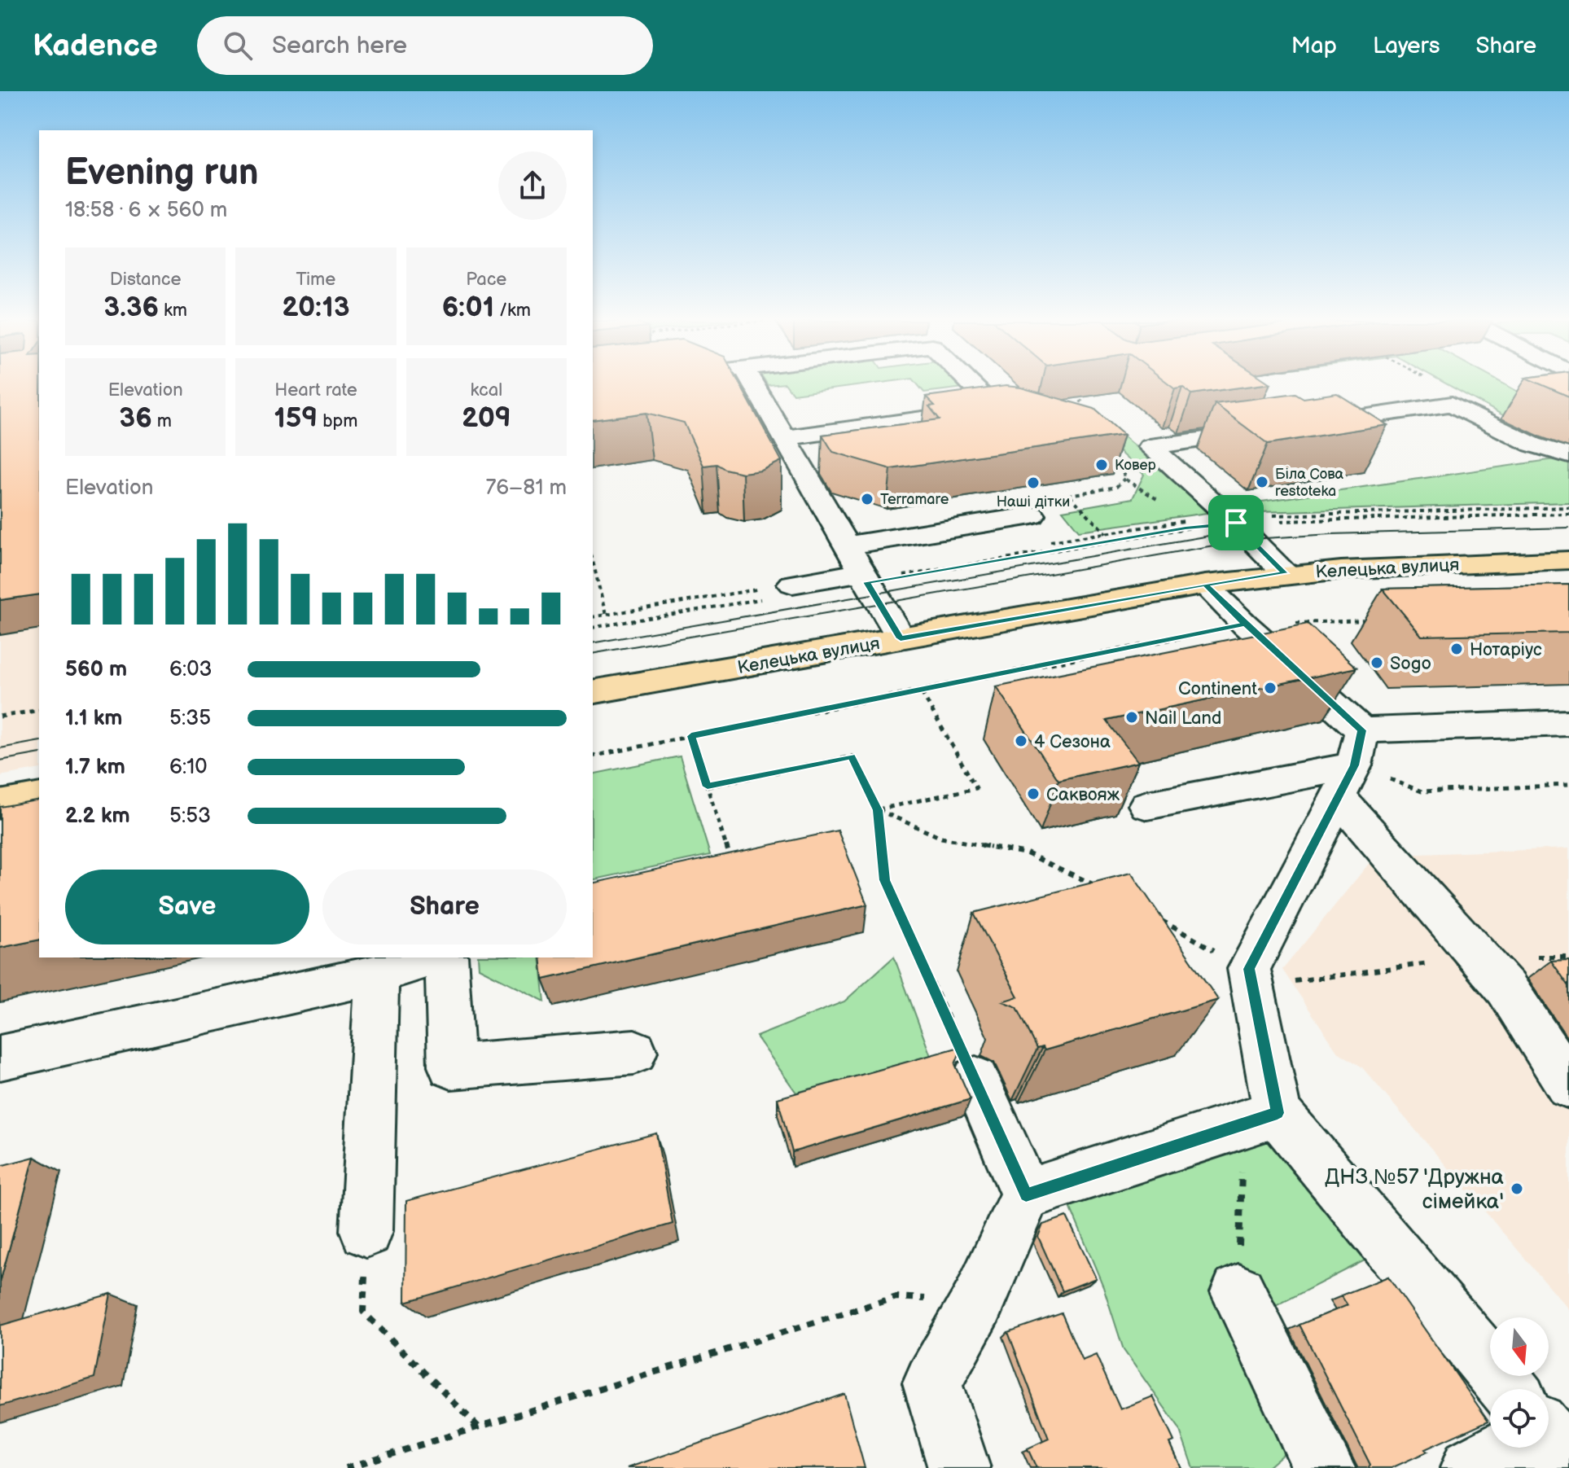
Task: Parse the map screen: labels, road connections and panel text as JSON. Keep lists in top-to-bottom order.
{
  "streets": {
    "main road": ["Келецька вулиця"]
  },
  "places": [
    "Ковер",
    "Біла Сова restoteka",
    "Наші дітки",
    "Terramare",
    "Нотаріус",
    "Sogo",
    "Continent",
    "Nail Land",
    "4 Сезона",
    "Саквояж",
    "ДНЗ №57 'Дружна сімейка'"
  ],
  "north": "bottom",
  "page": {
    "header": "Kadence",
    "search": "Search here",
    "nav": ["Map", "Layers", "Share"],
    "heading": ["Evening run", "18:58 · 6 × 560 m"],
    "stats": [
      ["Distance", "3.36 km"],
      ["Time", "20:13"],
      ["Pace", "6:01 /km"],
      ["Elevation", "36 m"],
      ["Heart rate", "159 bpm"],
      ["kcal", "209"]
    ],
    "chart": ["Elevation", "76–81 m"],
    "list": [
      {
        "name": "560 m",
        "note": "6:03"
      },
      {
        "name": "1.1 km",
        "note": "5:35"
      },
      {
        "name": "1.7 km",
        "note": "6:10"
      },
      {
        "name": "2.2 km",
        "note": "5:53"
      }
    ],
    "buttons": ["Save", "Share"]
  }
}
